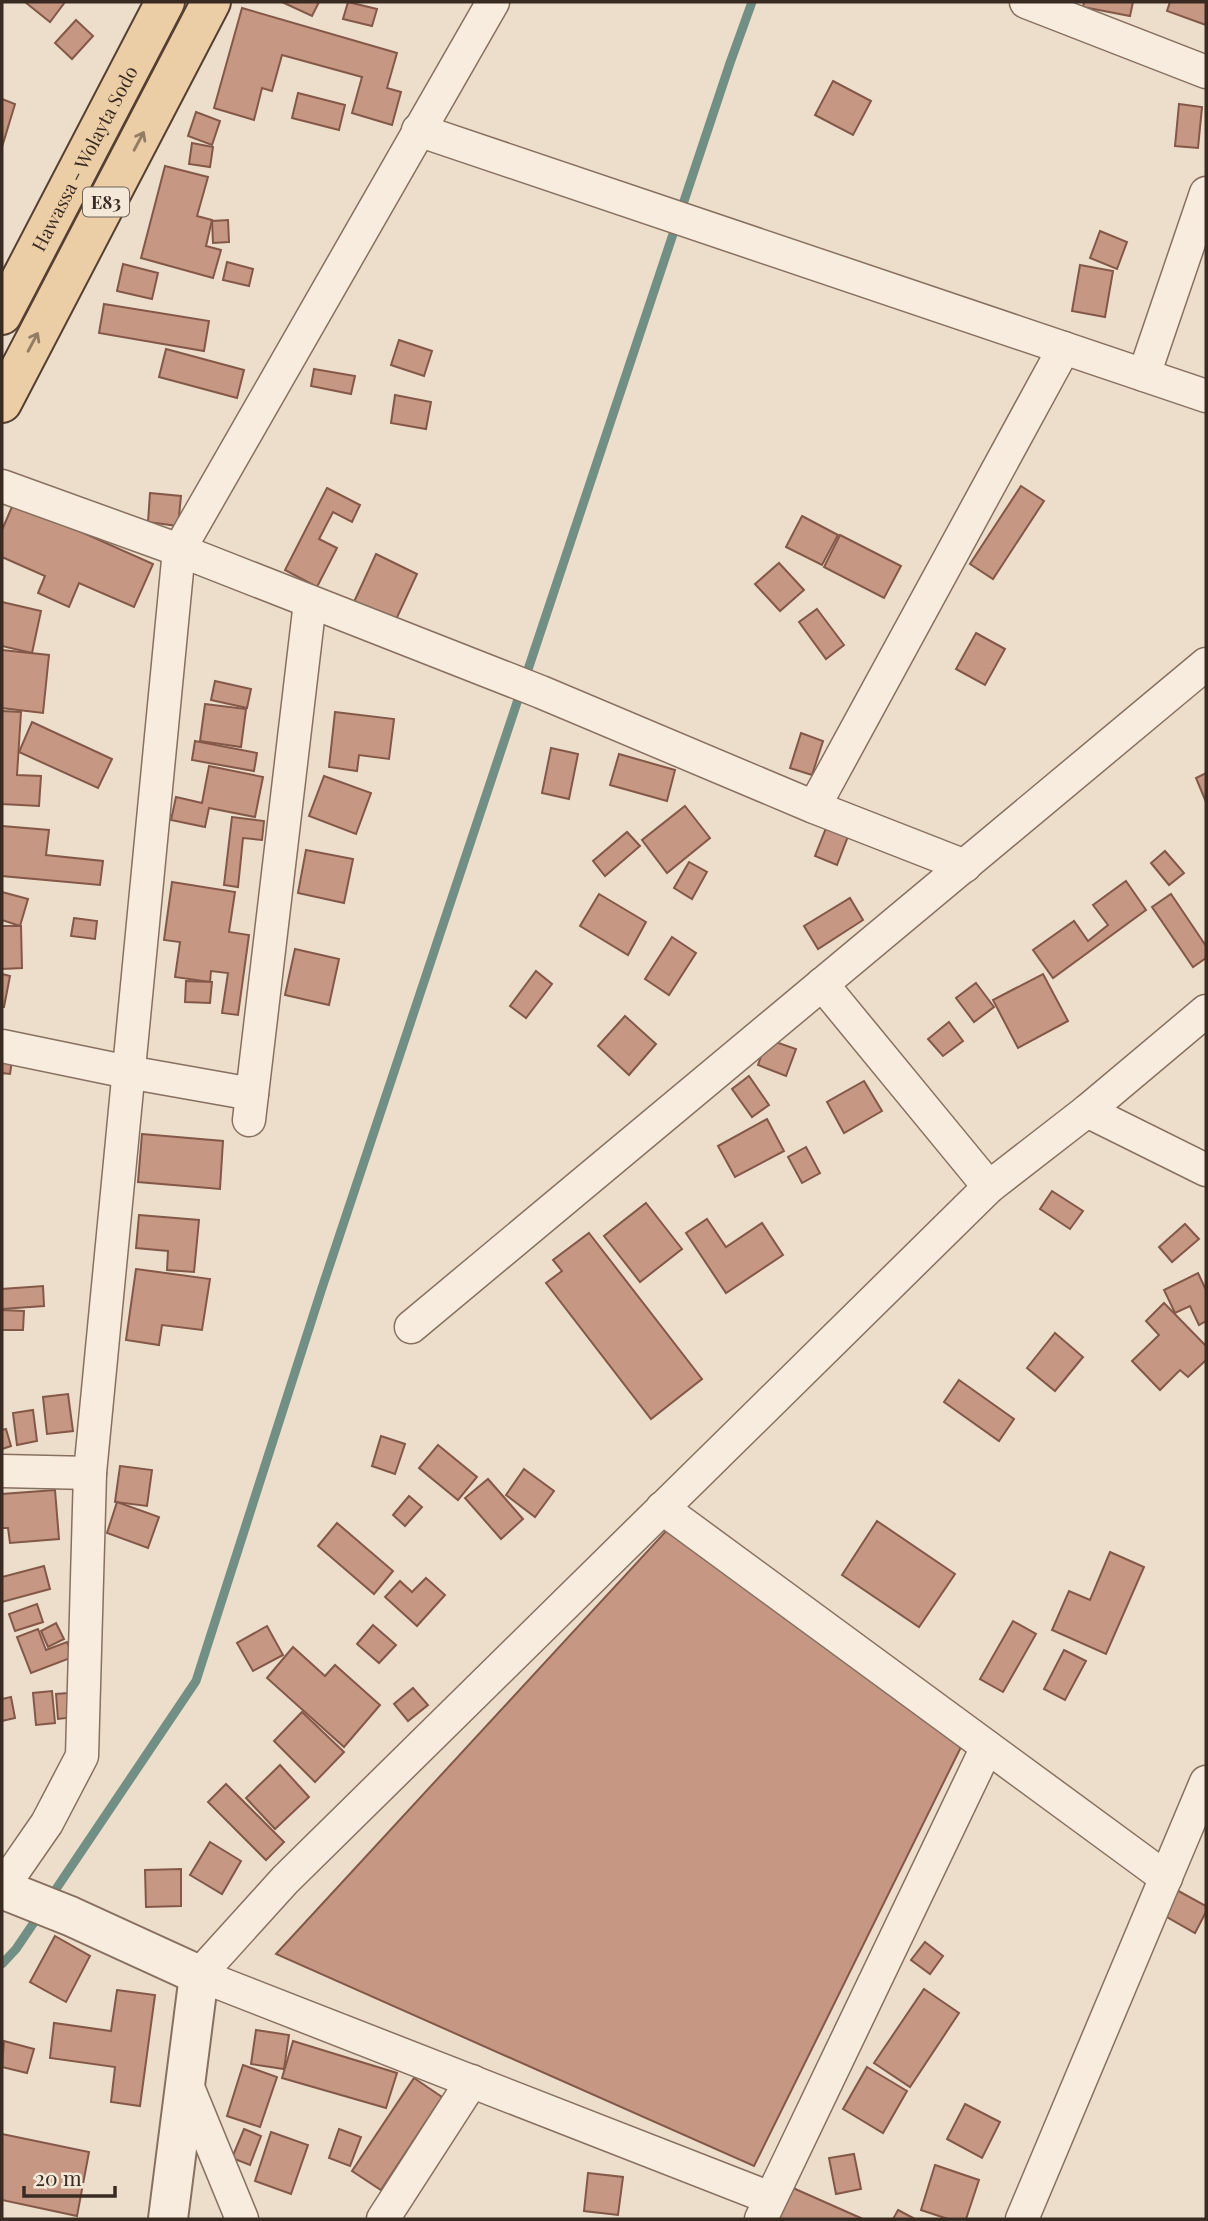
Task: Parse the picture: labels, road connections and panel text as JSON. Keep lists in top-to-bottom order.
{
  "streets": {
    "main road": ["Hawassa - Wolayta Sodo", "E83"]
  },
  "scale_bar": "20 m"
}
